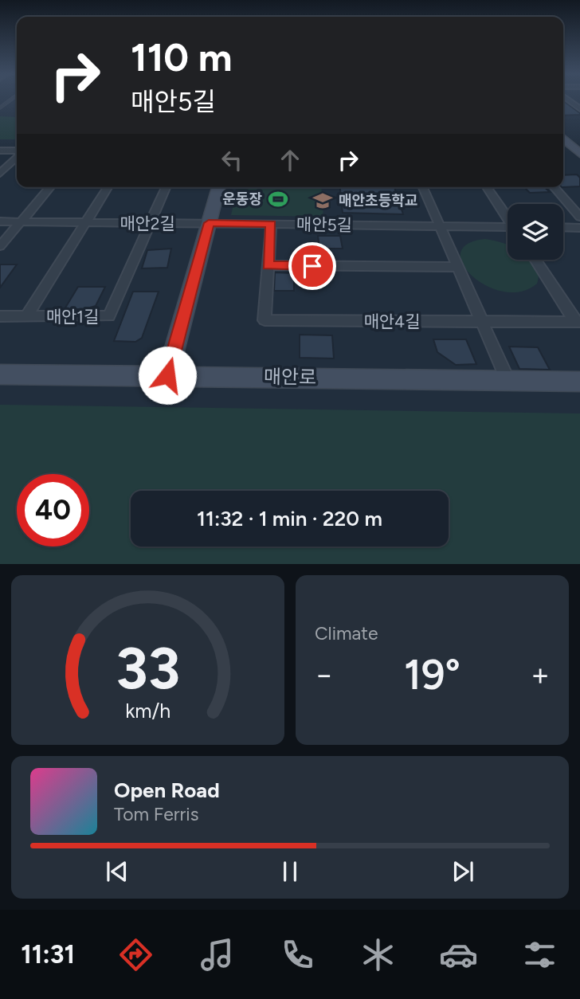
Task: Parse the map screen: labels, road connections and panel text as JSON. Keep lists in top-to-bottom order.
{
  "streets": {
    "street": [
      "매안2길",
      "매안5길",
      "매안1길",
      "매안4길",
      "매안로"
    ]
  },
  "crossings": [
    ["매안2길", "매안5길"],
    ["매안2길", "매안1길"],
    ["매안5길", "매안4길"]
  ],
  "places": {
    "sports": ["운동장"],
    "school or university": ["매안초등학교"]
  },
  "page": {
    "turn": ["110 m", "매안5길"],
    "limit": "40",
    "trip": "11:32 · 1 min · 220 m",
    "tile": "Climate",
    "heat": ["−", "19°", "+"],
    "song": ["Open Road", "Tom Ferris"],
    "tabs": "11:31",
    "gauge": ["33", "km/h"]
  }
}
